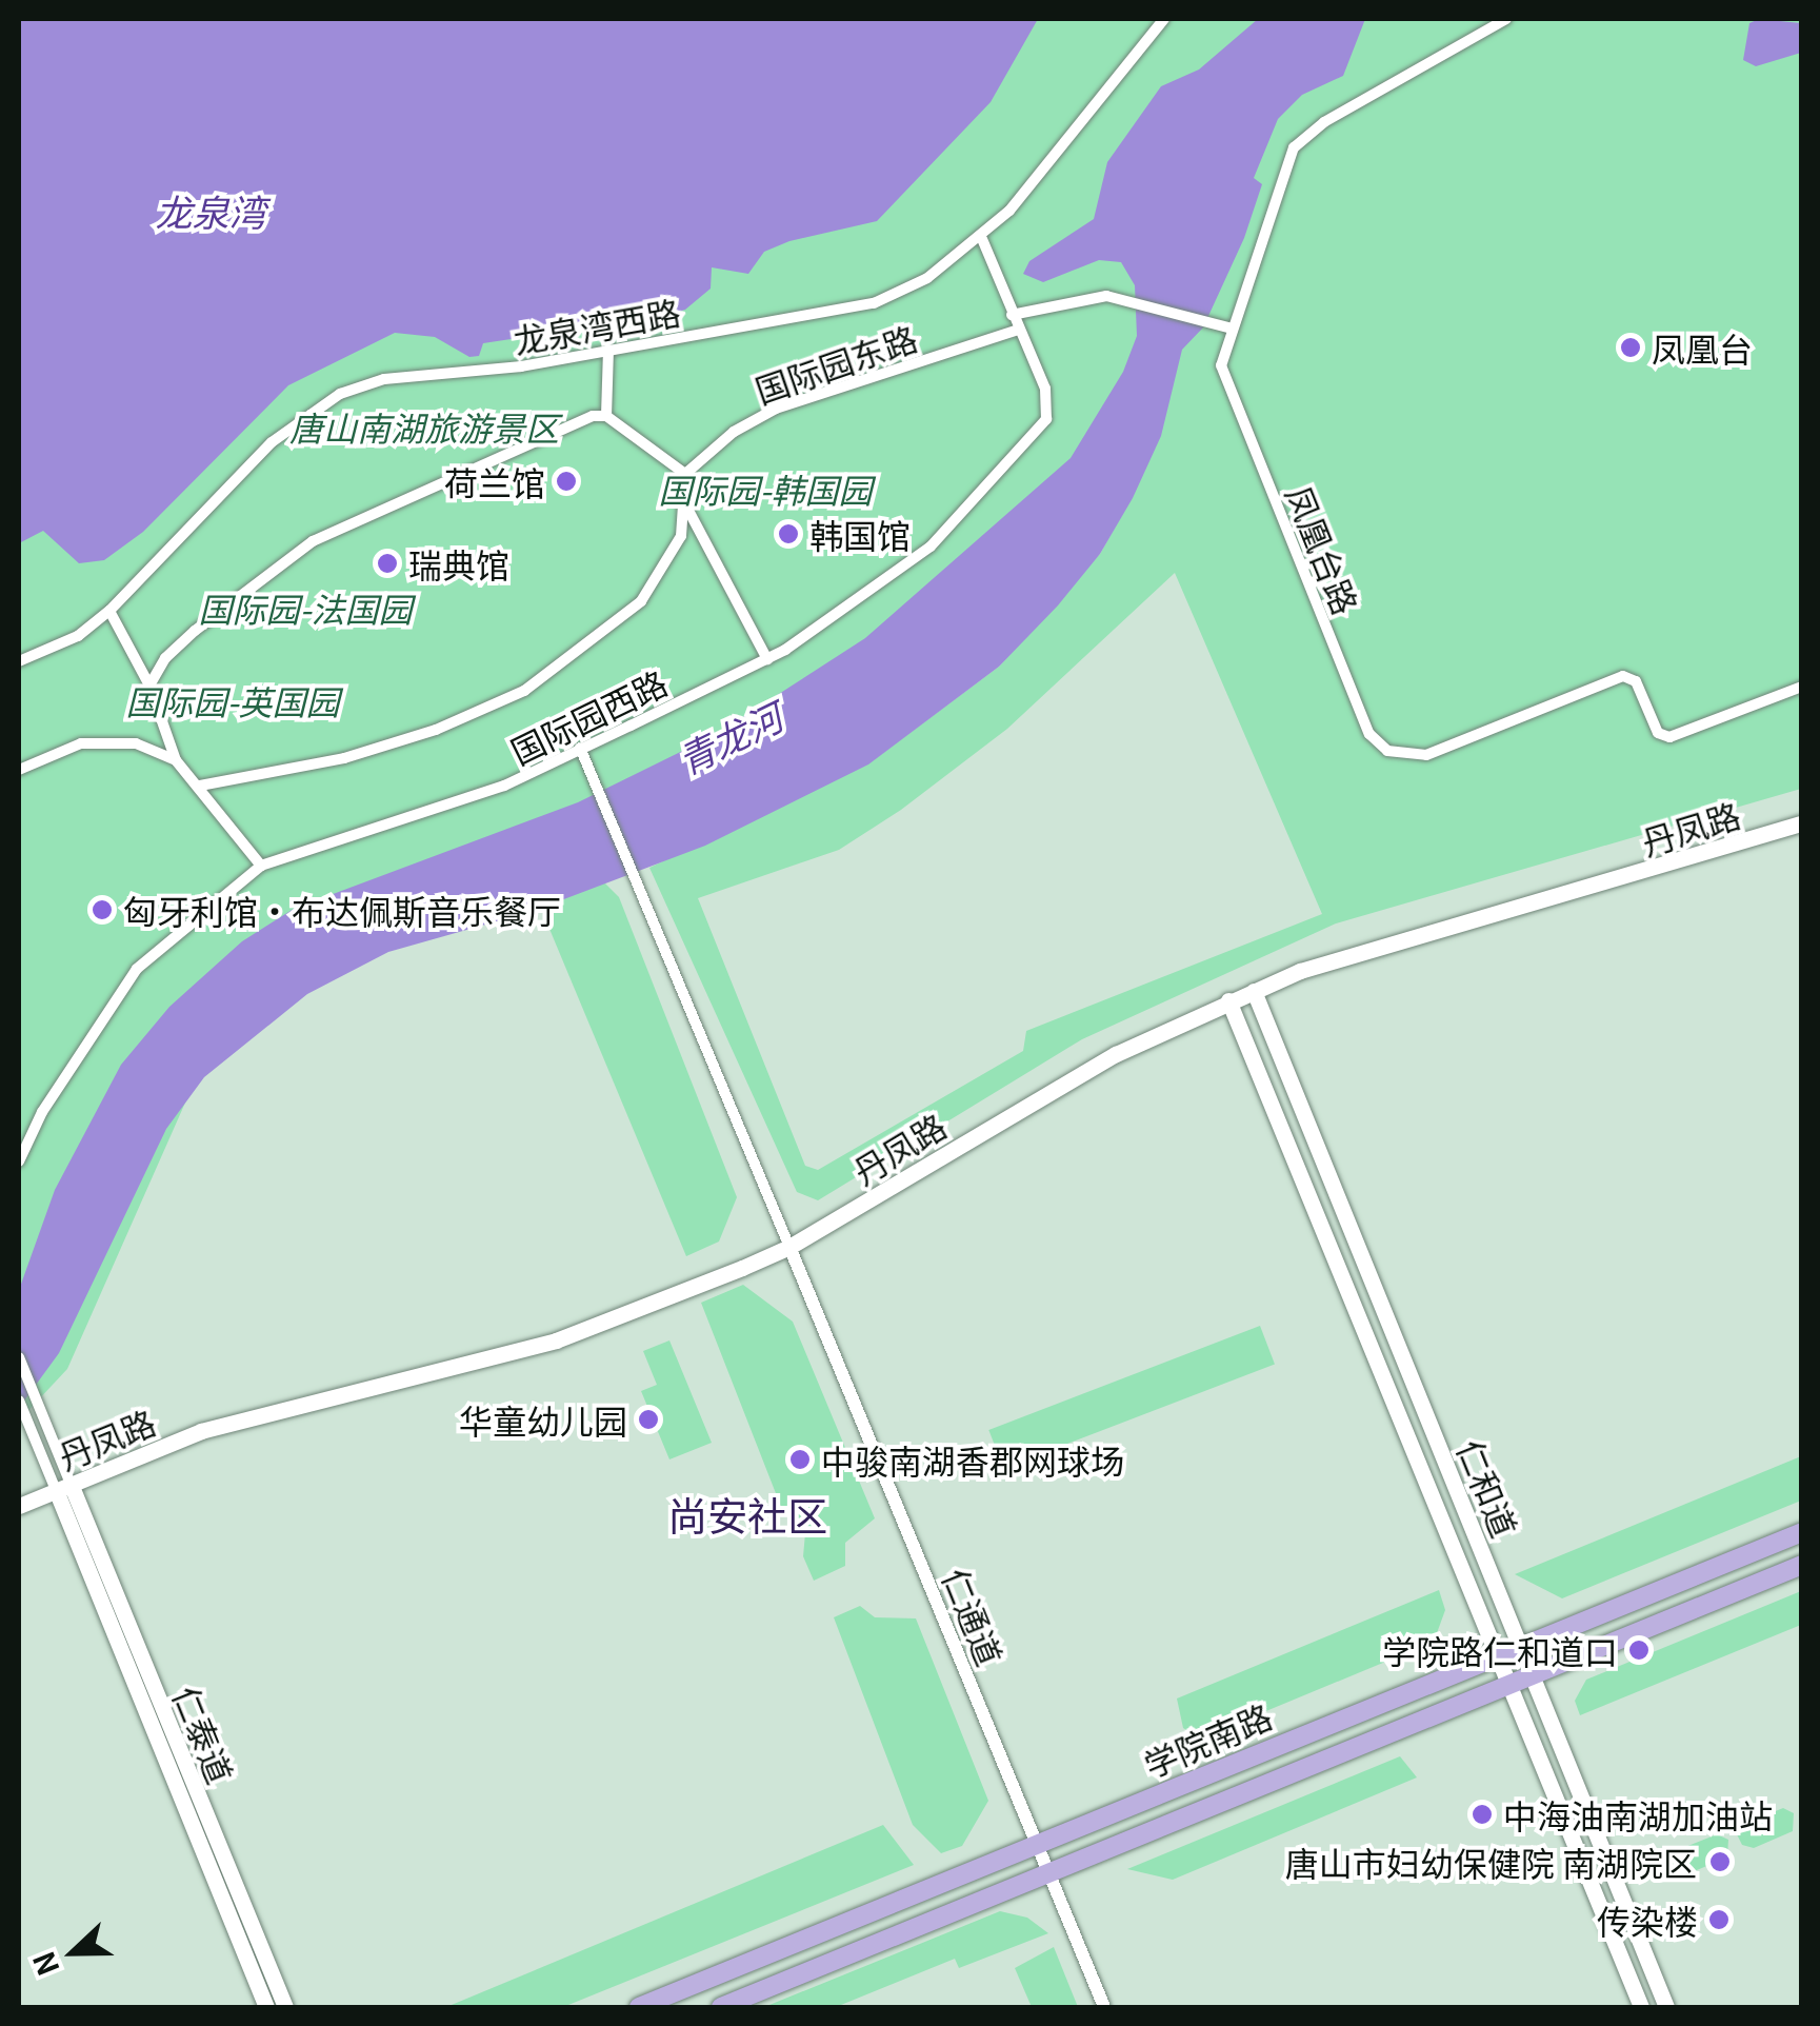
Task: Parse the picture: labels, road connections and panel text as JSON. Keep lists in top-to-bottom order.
{
  "streets": {
    "main road": [
      "丹凤路",
      "仁和道",
      "仁泰道",
      "学院南路"
    ],
    "street": [
      "龙泉湾西路",
      "国际园东路",
      "凤凰台路",
      "国际园西路",
      "仁通道"
    ]
  },
  "crossings": [
    ["龙泉湾西路", "国际园西路"],
    ["国际园东路", "国际园西路"],
    ["丹凤路", "仁和道"],
    ["丹凤路", "仁通道"],
    ["丹凤路", "仁泰道"],
    ["仁和道", "学院南路"],
    ["仁通道", "学院南路"]
  ],
  "districts": ["尚安社区"],
  "water": ["龙泉湾", "青龙河"],
  "parks": [
    "唐山南湖旅游景区",
    "国际园-韩国园",
    "国际园-法国园",
    "国际园-英国园"
  ],
  "places": [
    "凤凰台",
    "荷兰馆",
    "韩国馆",
    "瑞典馆",
    "匈牙利馆·布达佩斯音乐餐厅",
    "华童幼儿园",
    "中骏南湖香郡网球场",
    "学院路仁和道口",
    "中海油南湖加油站",
    "唐山市妇幼保健院 南湖院区",
    "传染楼"
  ],
  "north": "left"
}
